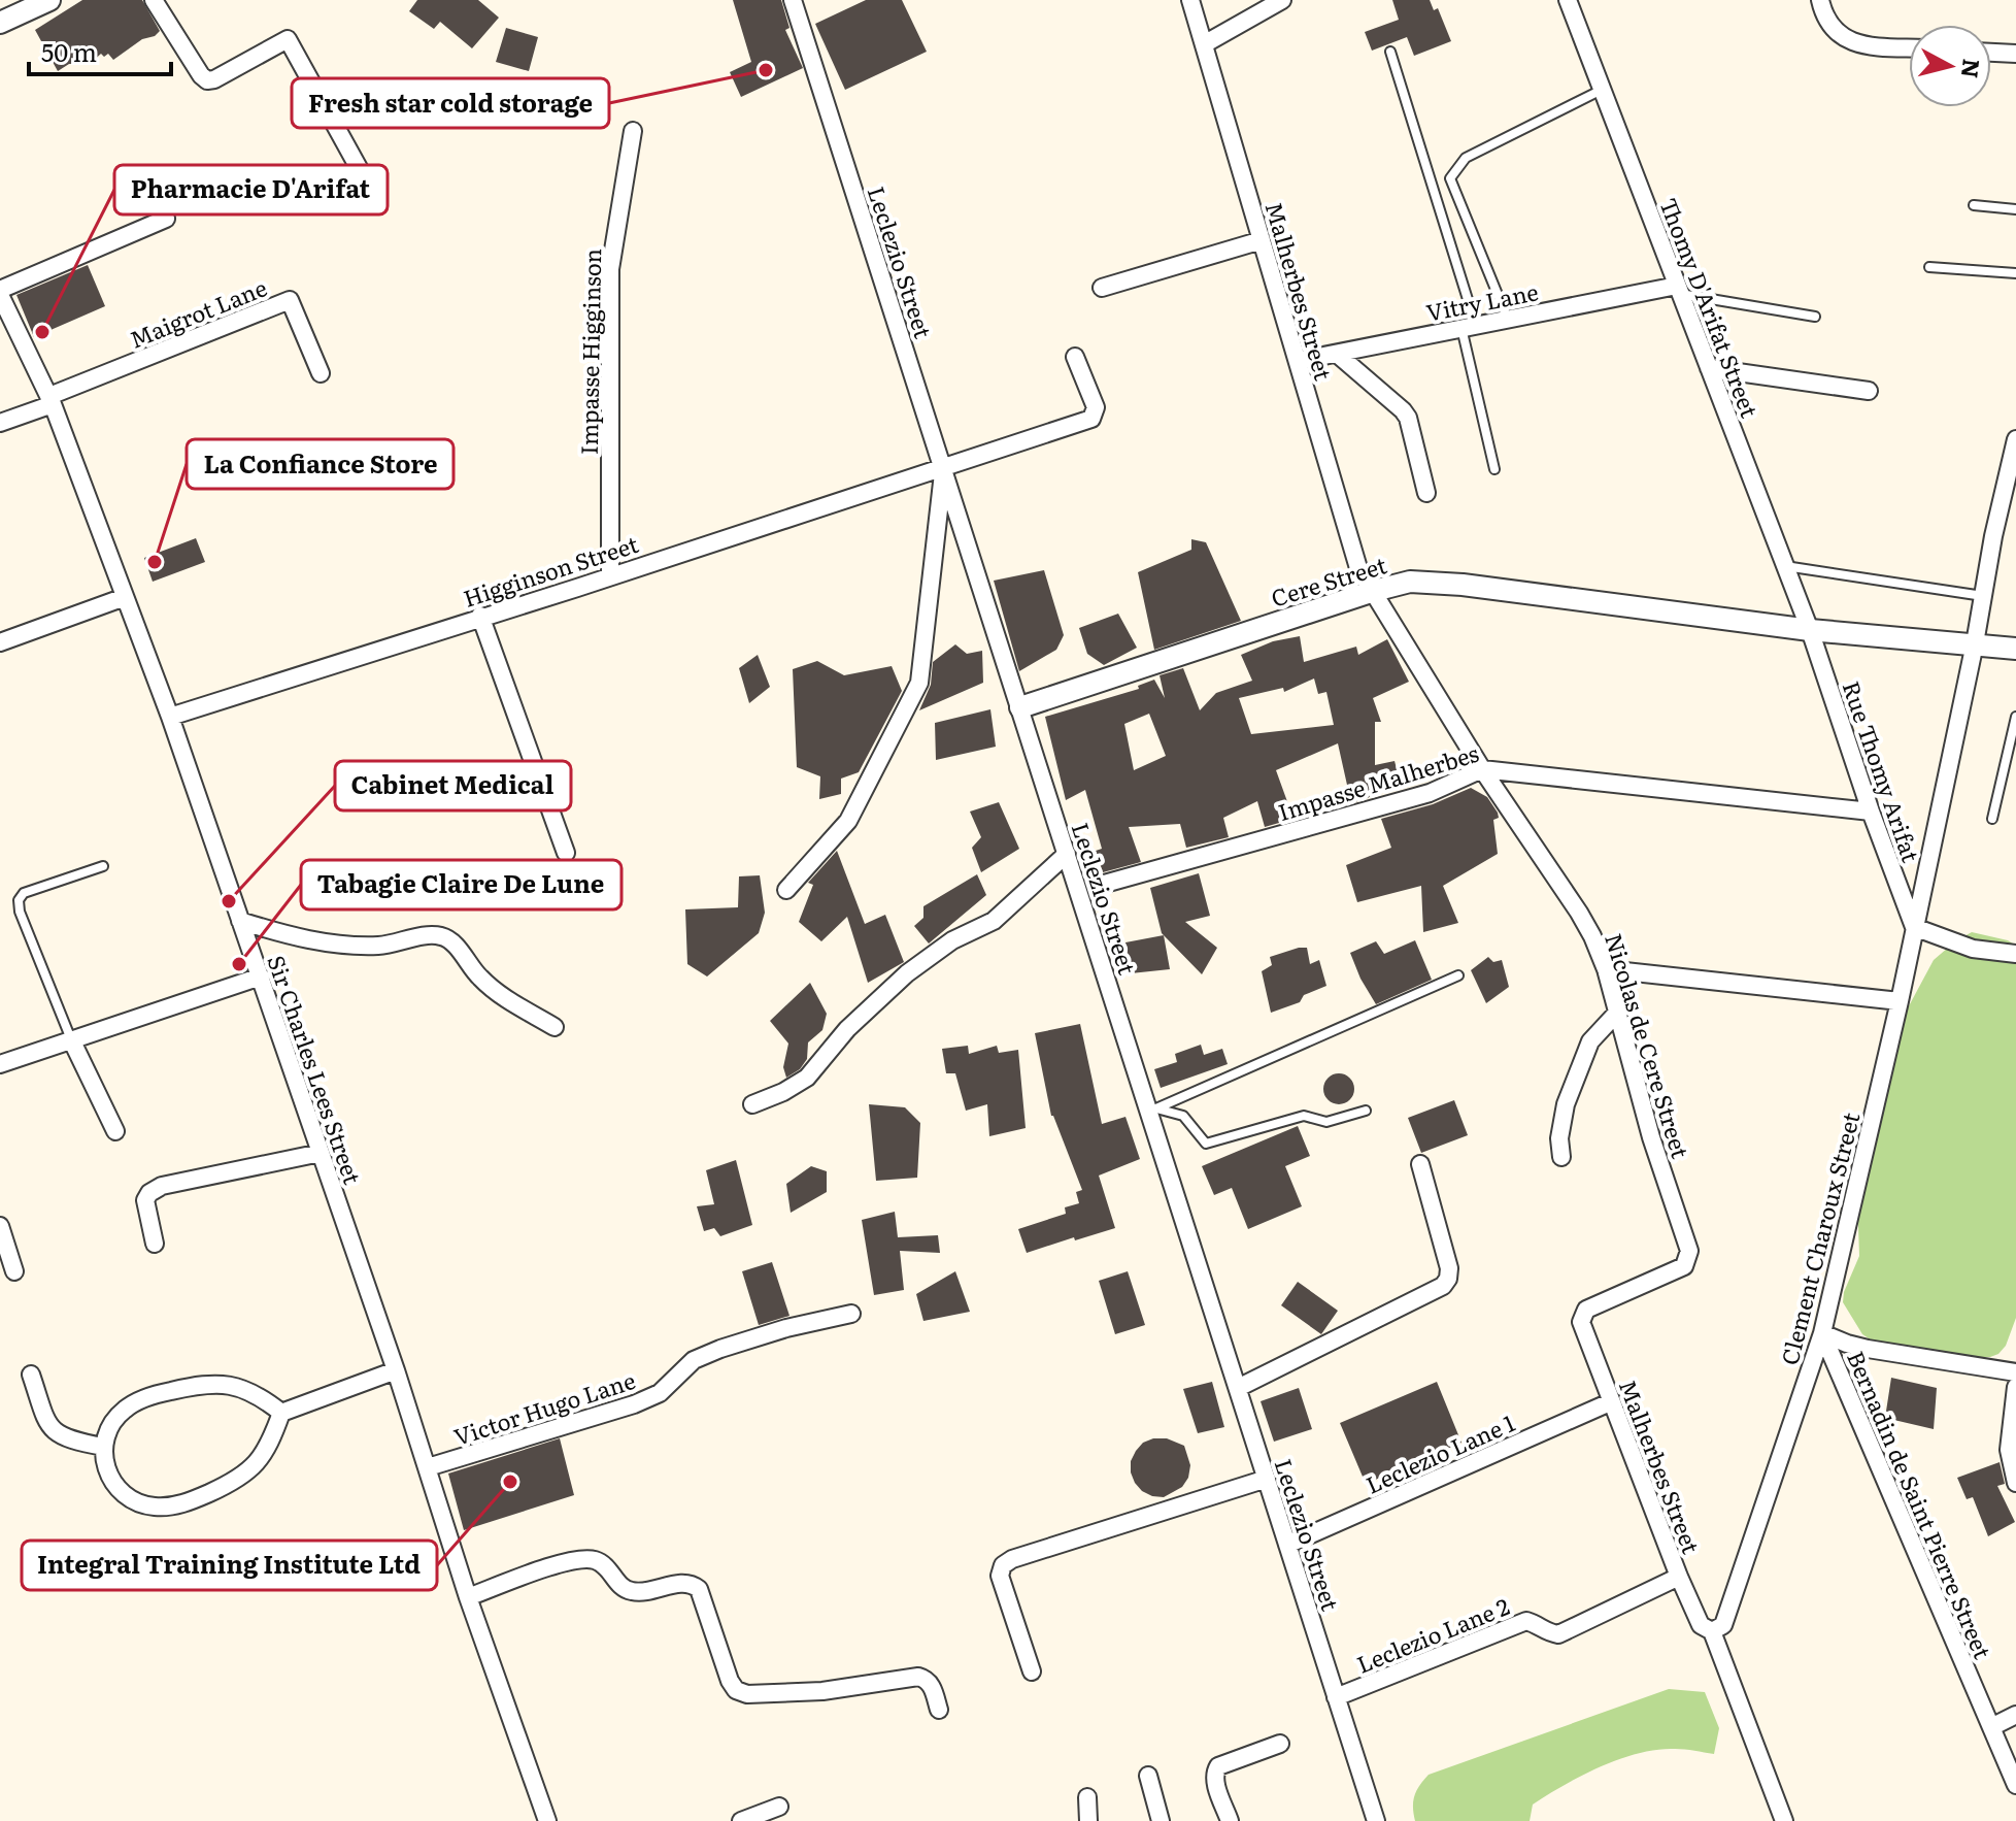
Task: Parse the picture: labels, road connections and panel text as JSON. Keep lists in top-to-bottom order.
{
  "streets": {
    "street": [
      "Leclezio Street",
      "Malherbes Street",
      "Vitry Lane",
      "Thomy D'Arifat Street",
      "Maigrot Lane",
      "Impasse Higginson",
      "Higginson Street",
      "Cere Street",
      "Rue Thomy Arifat",
      "Impasse Malherbes",
      "Nicolas de Cere Street",
      "Sir Charles Lees Street",
      "Clement Charoux Street",
      "Victor Hugo Lane",
      "Leclezio Lane 1",
      "Bernadin de Saint Pierre Street",
      "Leclezio Lane 2"
    ]
  },
  "crossings": [
    ["Leclezio Street", "Higginson Street"],
    ["Leclezio Street", "Cere Street"],
    ["Leclezio Street", "Leclezio Lane 1"],
    ["Leclezio Street", "Leclezio Lane 2"],
    ["Malherbes Street", "Vitry Lane"],
    ["Malherbes Street", "Cere Street"],
    ["Malherbes Street", "Nicolas de Cere Street"],
    ["Malherbes Street", "Clement Charoux Street"],
    ["Malherbes Street", "Leclezio Lane 1"],
    ["Malherbes Street", "Leclezio Lane 2"],
    ["Vitry Lane", "Thomy D'Arifat Street"],
    ["Thomy D'Arifat Street", "Cere Street"],
    ["Thomy D'Arifat Street", "Rue Thomy Arifat"],
    ["Maigrot Lane", "Sir Charles Lees Street"],
    ["Impasse Higginson", "Higginson Street"],
    ["Higginson Street", "Sir Charles Lees Street"],
    ["Cere Street", "Rue Thomy Arifat"],
    ["Cere Street", "Nicolas de Cere Street"],
    ["Cere Street", "Clement Charoux Street"],
    ["Rue Thomy Arifat", "Impasse Malherbes"],
    ["Rue Thomy Arifat", "Clement Charoux Street"],
    ["Impasse Malherbes", "Nicolas de Cere Street"],
    ["Sir Charles Lees Street", "Victor Hugo Lane"],
    ["Clement Charoux Street", "Bernadin de Saint Pierre Street"]
  ],
  "places": [
    "Fresh star cold storage",
    "Pharmacie D'Arifat",
    "La Confiance Store",
    "Cabinet Medical",
    "Tabagie Claire De Lune",
    "Integral Training Institute Ltd"
  ],
  "scale_bar": "50 m",
  "north": "right"
}
